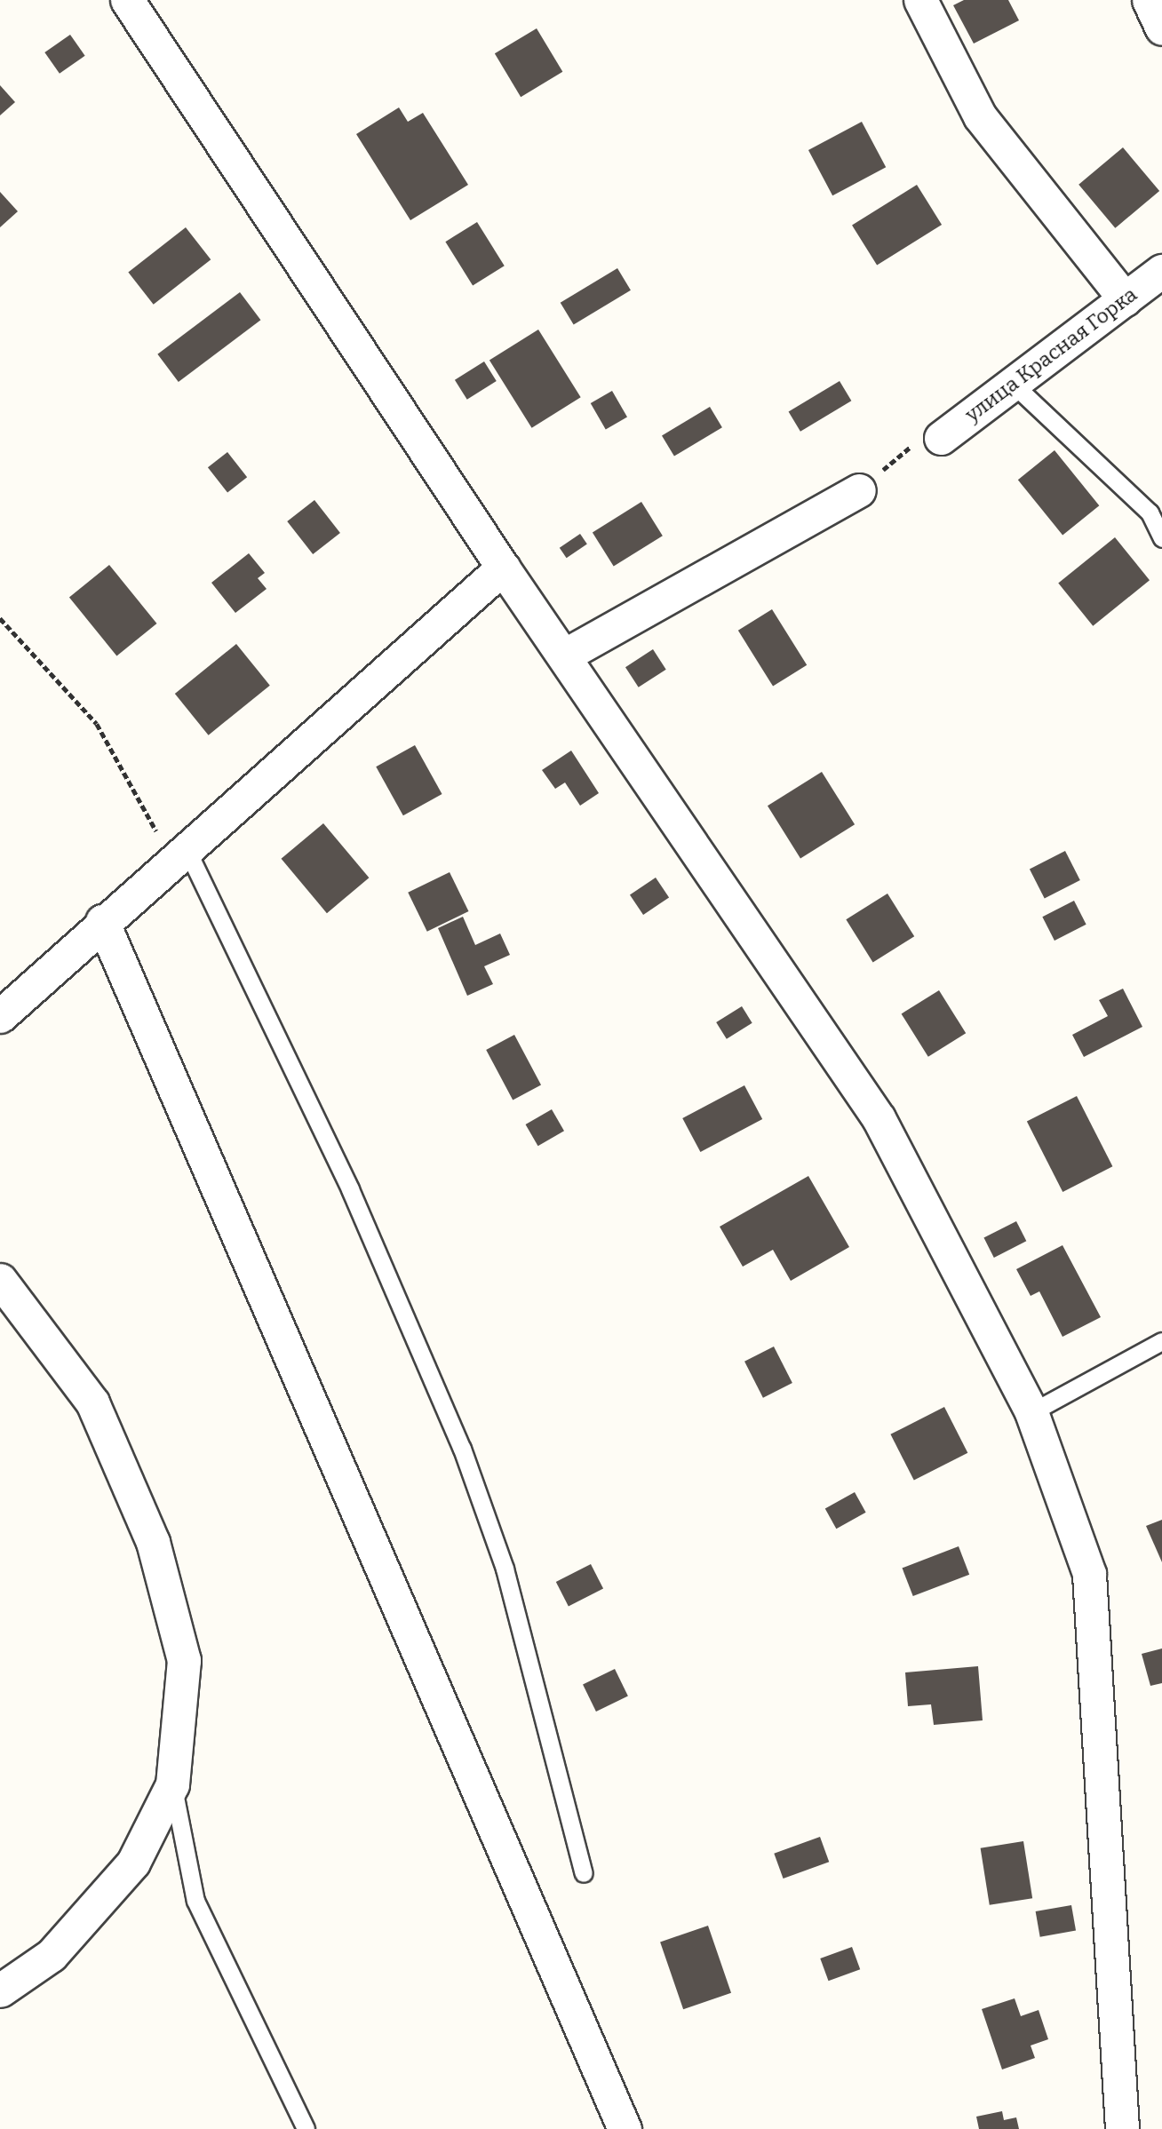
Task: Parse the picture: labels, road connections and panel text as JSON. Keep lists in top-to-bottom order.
{
  "streets": {
    "street": ["улица Красная Горка"]
  }
}
